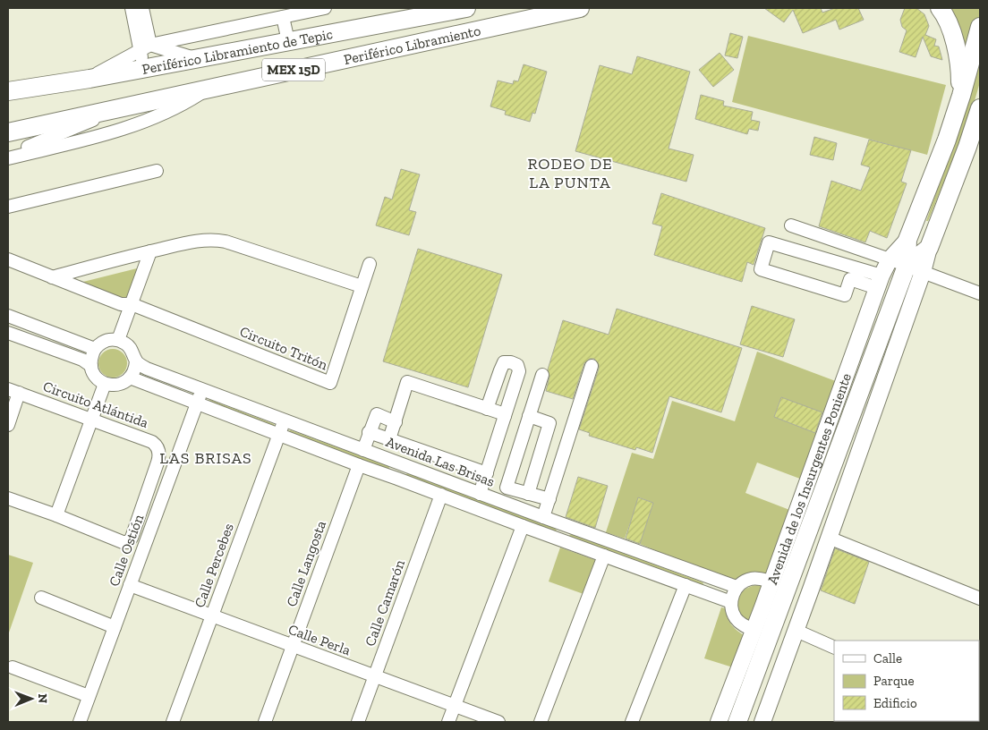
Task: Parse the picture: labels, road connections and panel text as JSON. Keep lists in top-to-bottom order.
{
  "streets": {
    "highway": [
      "Periférico Libramiento",
      "Periférico Libramiento de Tepic",
      "MEX 15D",
      "Avenida de los Insurgentes Poniente"
    ],
    "street": [
      "Circuito Tritón",
      "Circuito Atlántida",
      "Avenida Las Brisas",
      "Calle Ostión",
      "Calle Langosta",
      "Calle Percebes",
      "Calle Camarón",
      "Calle Perla"
    ]
  },
  "crossings": [
    ["Avenida Las Brisas", "Calle Ostión"],
    ["Avenida Las Brisas", "Calle Percebes"],
    ["Calle Ostión", "Calle Perla"],
    ["Calle Langosta", "Calle Perla"],
    ["Calle Percebes", "Calle Perla"],
    ["Calle Camarón", "Calle Perla"]
  ],
  "districts": ["RODEO DE LA PUNTA", "LAS BRISAS"],
  "legend": ["Calle", "Parque", "Edificio"],
  "north": "right"
}
